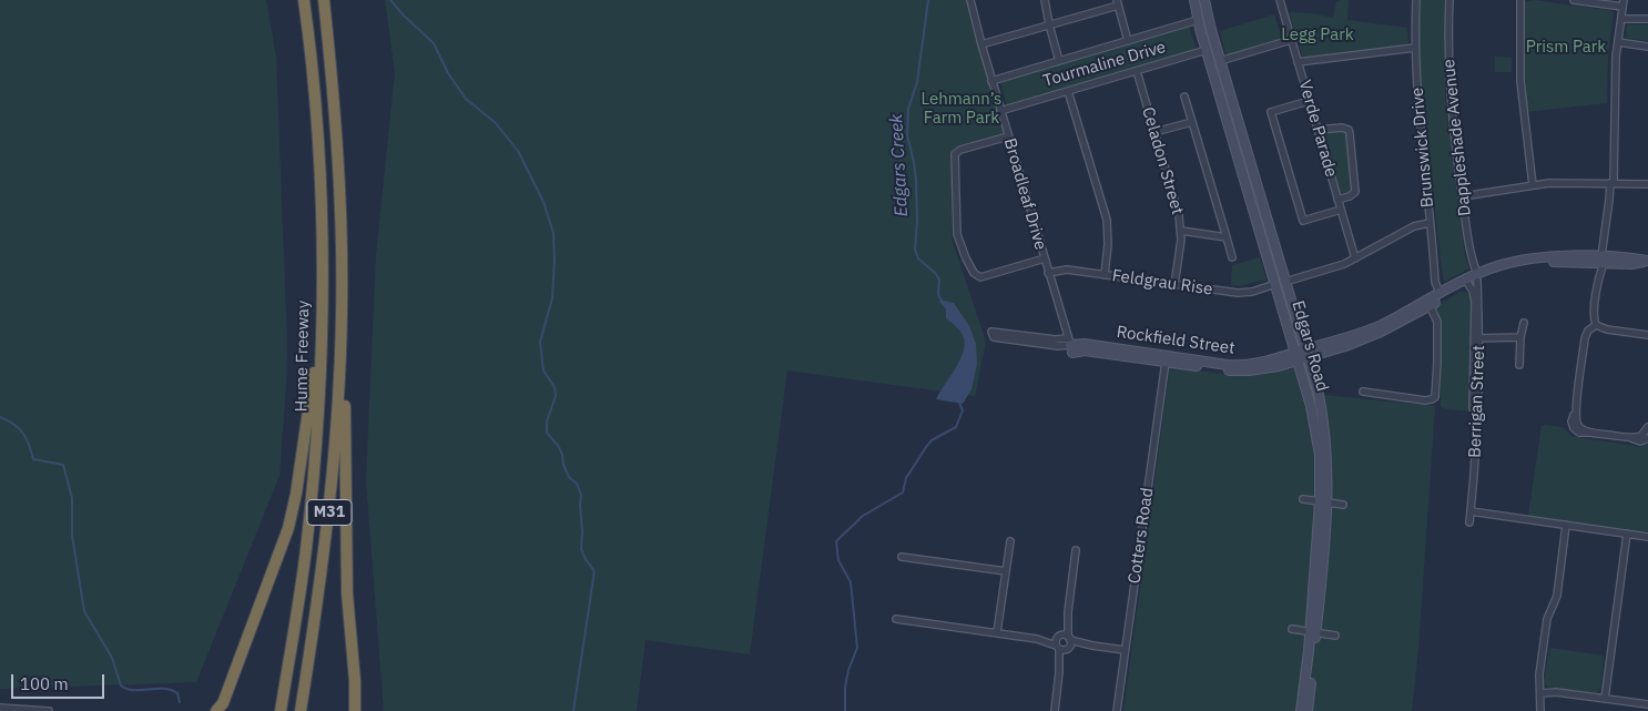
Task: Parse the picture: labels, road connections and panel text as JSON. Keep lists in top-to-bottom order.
{
  "streets": {
    "highway": ["Hume Freeway", "M31"],
    "main road": ["Tourmaline Drive", "Rockfield Street", "Edgars Road"],
    "street": [
      "Verde Parade",
      "Dappleshade Avenue",
      "Brunswick Drive",
      "Celadon Street",
      "Broadleaf Drive",
      "Feldgrau Rise",
      "Berrigan Street",
      "Cotters Road"
    ]
  },
  "crossings": [
    ["Tourmaline Drive", "Celadon Street"],
    ["Tourmaline Drive", "Broadleaf Drive"],
    ["Tourmaline Drive", "Edgars Road"],
    ["Dappleshade Avenue", "Rockfield Street"],
    ["Dappleshade Avenue", "Berrigan Street"],
    ["Brunswick Drive", "Rockfield Street"],
    ["Celadon Street", "Feldgrau Rise"],
    ["Broadleaf Drive", "Feldgrau Rise"],
    ["Broadleaf Drive", "Rockfield Street"],
    ["Feldgrau Rise", "Edgars Road"],
    ["Rockfield Street", "Edgars Road"],
    ["Rockfield Street", "Berrigan Street"],
    ["Rockfield Street", "Cotters Road"]
  ],
  "water": ["Edgars Creek"],
  "parks": ["Legg Park", "Prism Park", "Lehmann’s Farm Park"],
  "scale_bar": "100 m"
}
